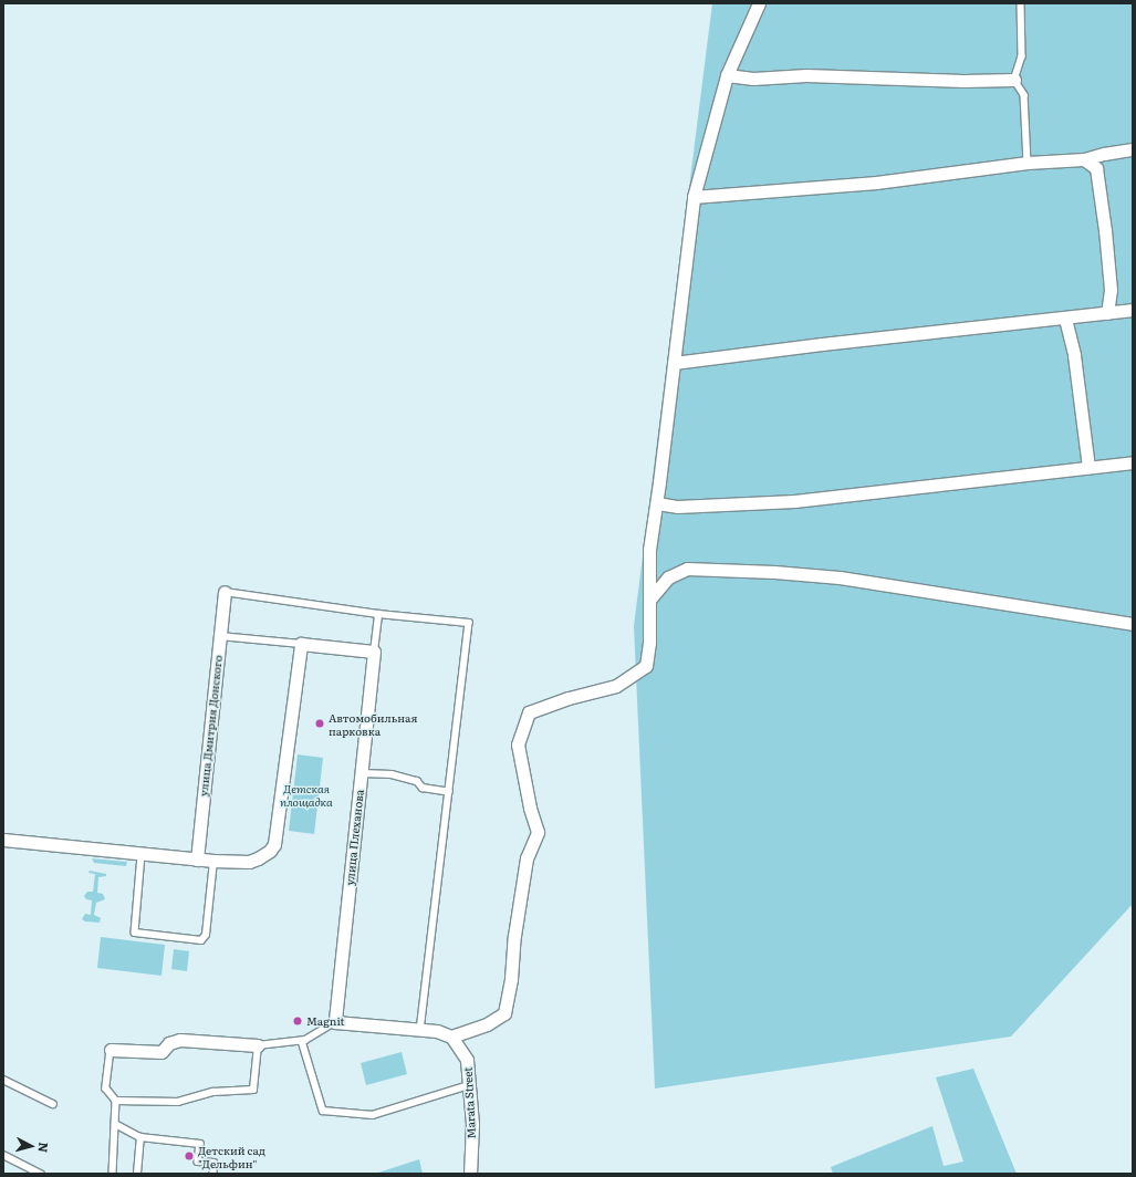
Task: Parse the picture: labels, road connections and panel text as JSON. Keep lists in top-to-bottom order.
{
  "streets": {
    "street": ["улица Дмитрия Донского", "улица Плеханова", "Marata Street"]
  },
  "parks": ["Детская площадка"],
  "places": ["Автомобильная парковка", "Magnit", "Детский сад \"Дельфин\""],
  "north": "right"
}
